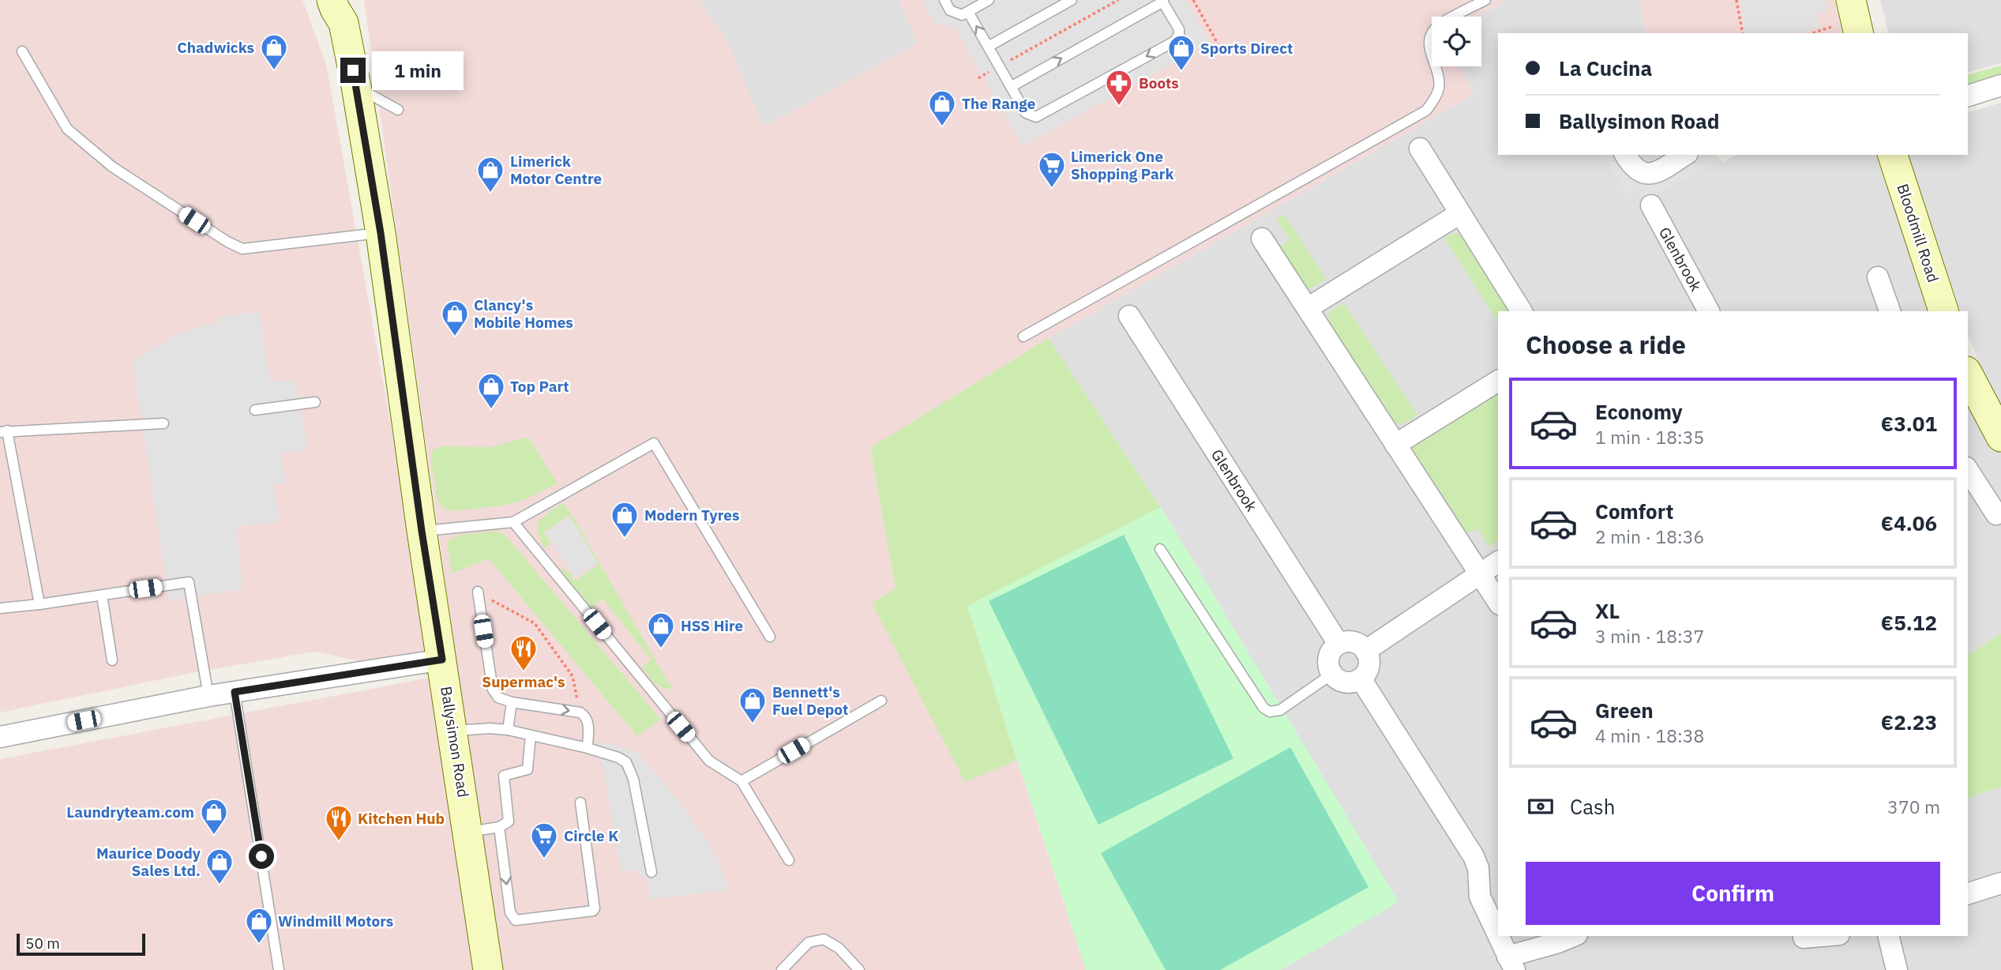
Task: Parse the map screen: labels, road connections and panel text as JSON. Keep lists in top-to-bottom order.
{
  "streets": {
    "main road": ["Bloodmill Road", "Ballysimon Road"],
    "street": ["Glenbrook"]
  },
  "places": {
    "shop": [
      "Chadwicks",
      "Sports Direct",
      "The Range",
      "Limerick Motor Centre",
      "Clancy's Mobile Homes",
      "Top Part",
      "Modern Tyres",
      "HSS Hire",
      "Bennett's Fuel Depot",
      "Laundryteam.com",
      "Maurice Doody Sales Ltd.",
      "Windmill Motors"
    ],
    "pharmacy": ["Boots"],
    "supermarket": ["Limerick One Shopping Park", "Circle K"],
    "restaurant": ["Supermac's", "Kitchen Hub"]
  },
  "scale_bar": "50 m",
  "page": {
    "banner": ["La Cucina", "Ballysimon Road"],
    "bubble": "1 min",
    "heading": "Choose a ride",
    "list": [
      {
        "name": "Economy",
        "note": "1 min · 18:35",
        "value": "€3.01"
      },
      {
        "name": "Comfort",
        "note": "2 min · 18:36",
        "value": "€4.06"
      },
      {
        "name": "XL",
        "note": "3 min · 18:37",
        "value": "€5.12"
      },
      {
        "name": "Green",
        "note": "4 min · 18:38",
        "value": "€2.23"
      }
    ],
    "pay": ["Cash", "370 m"],
    "buttons": "Confirm",
    "scale": "50 m"
  }
}
